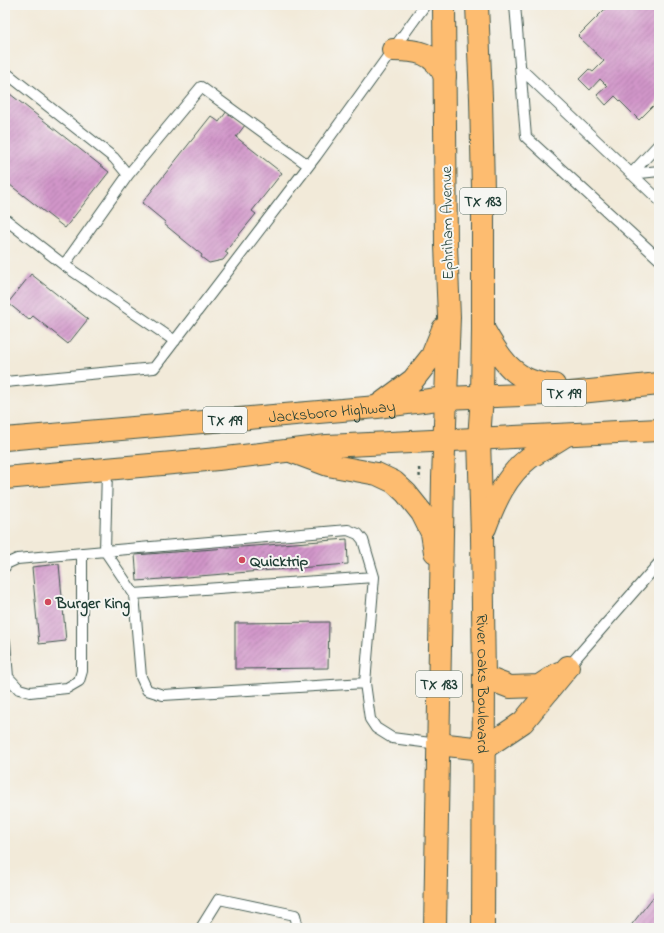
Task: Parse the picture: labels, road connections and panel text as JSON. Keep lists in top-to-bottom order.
{
  "streets": {
    "main road": [
      "TX 183",
      "Ephriham Avenue",
      "TX 199",
      "Jacksboro Highway",
      "River Oaks Boulevard"
    ]
  },
  "crossings": [
    ["TX 183", "Ephriham Avenue"],
    ["TX 183", "TX 199"],
    ["TX 183", "Jacksboro Highway"],
    ["TX 183", "River Oaks Boulevard"],
    ["Ephriham Avenue", "TX 199"],
    ["Ephriham Avenue", "Jacksboro Highway"],
    ["TX 199", "River Oaks Boulevard"]
  ],
  "places": ["Quicktrip", "Burger King"]
}
